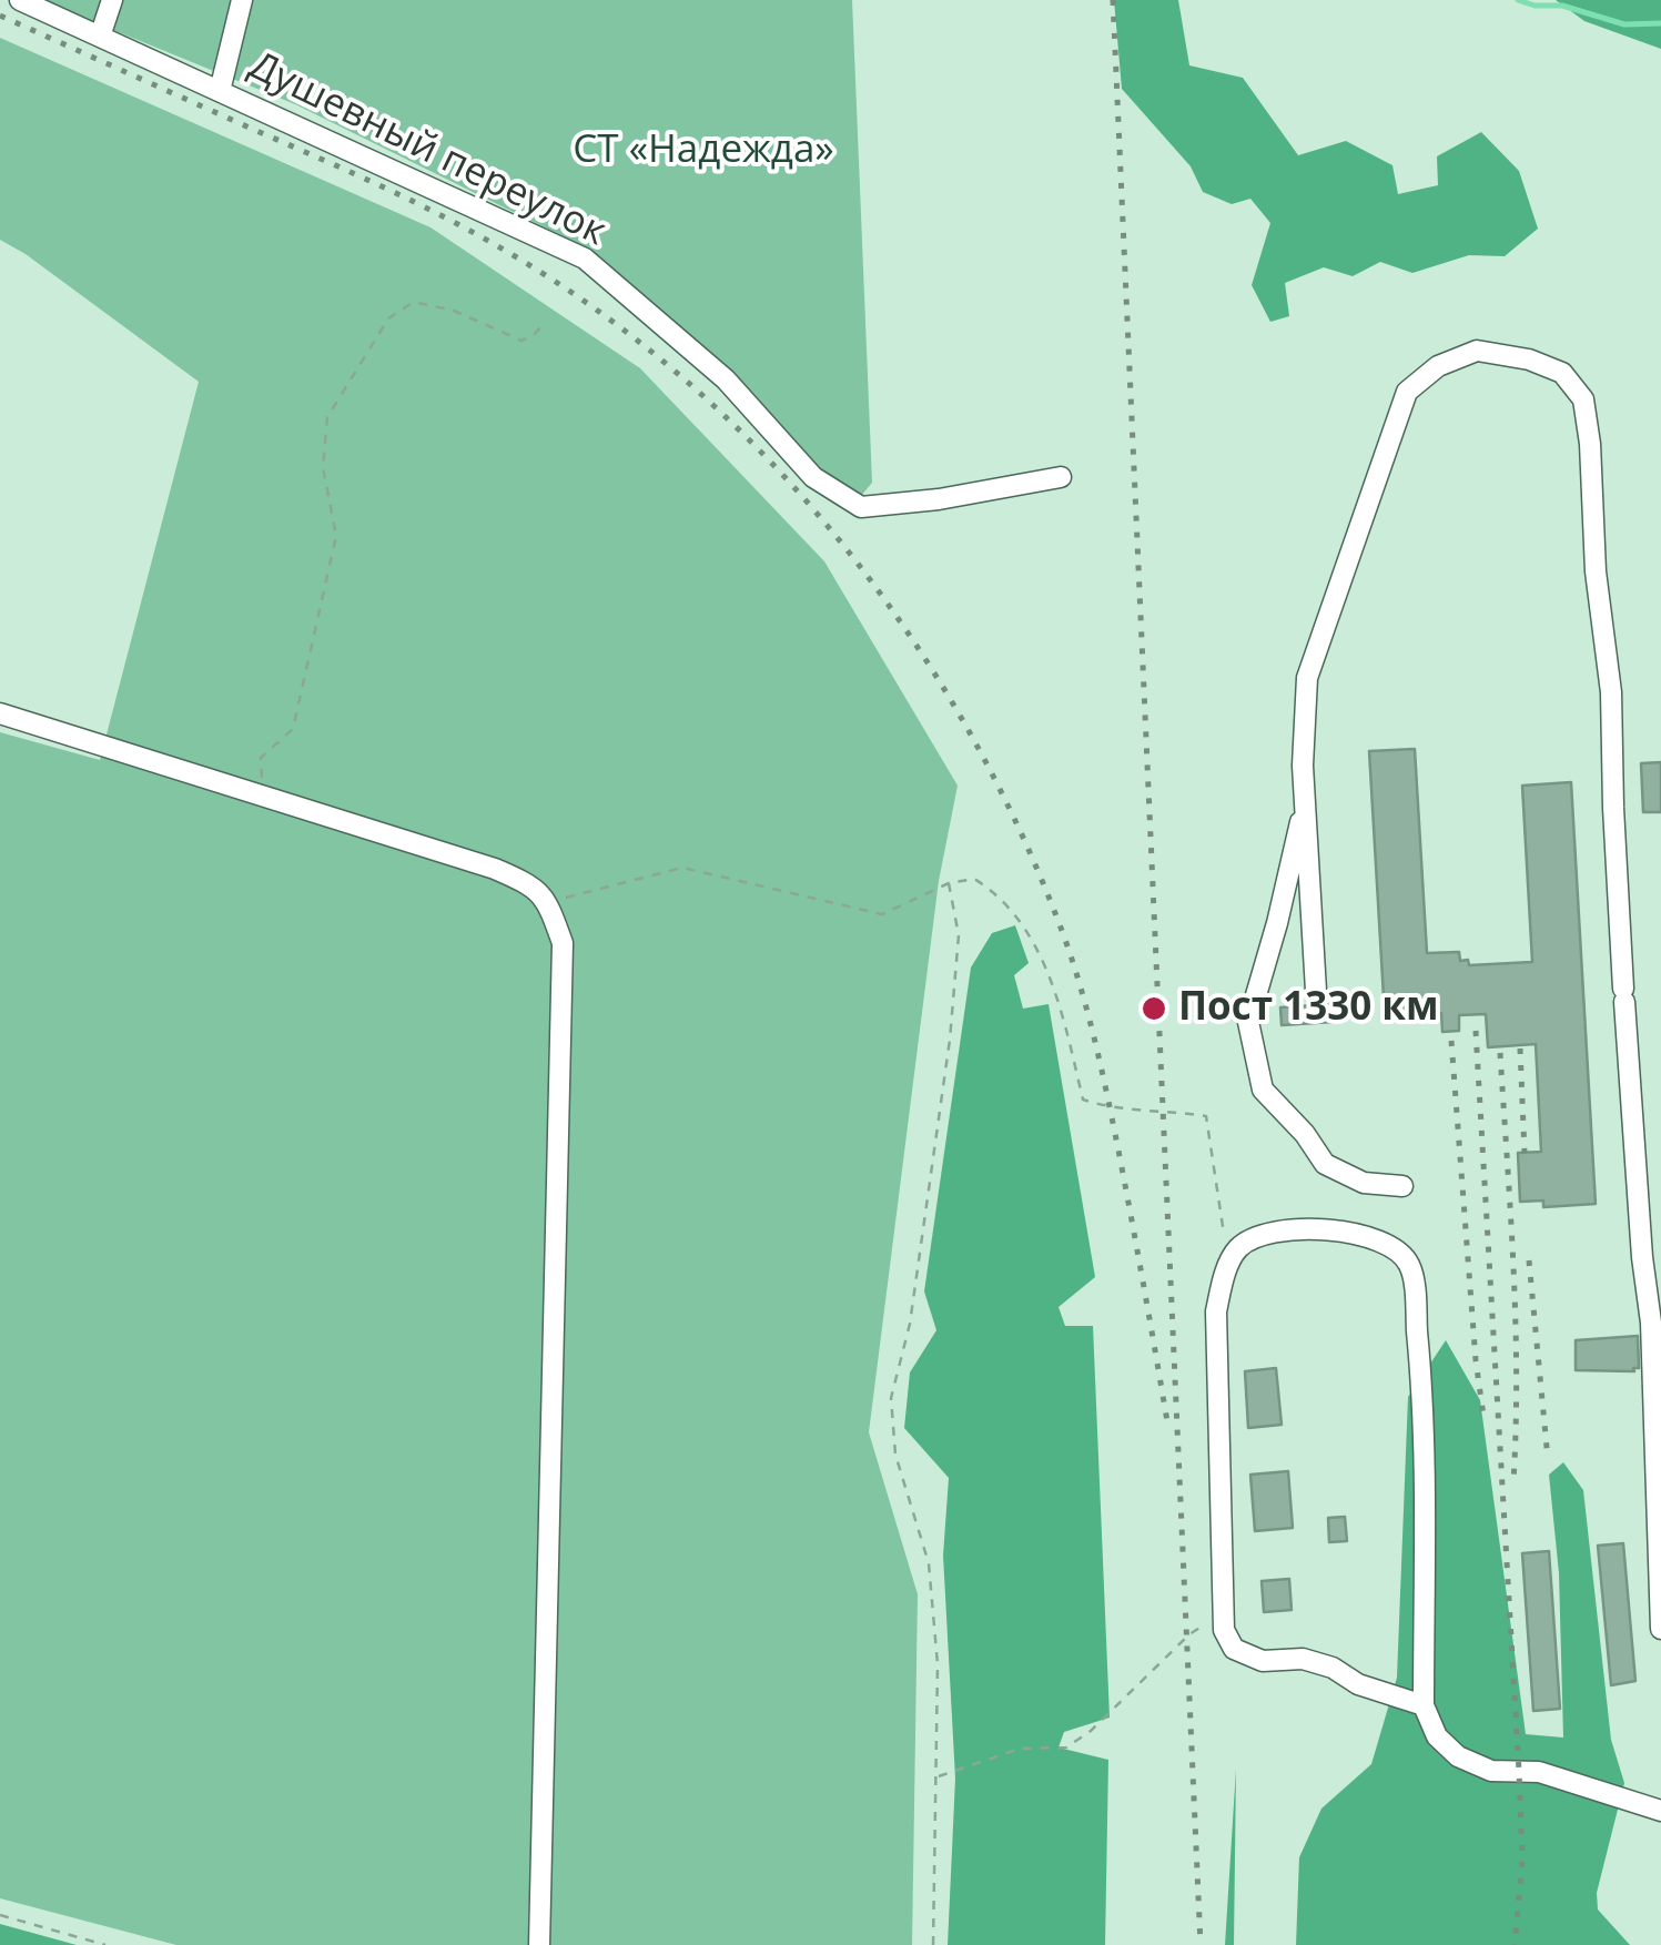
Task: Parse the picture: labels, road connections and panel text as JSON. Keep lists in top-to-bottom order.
{
  "streets": {
    "street": ["Душевный переулок"]
  },
  "parks": ["СТ «Надежда»"],
  "places": ["Пост 1330 км"]
}
